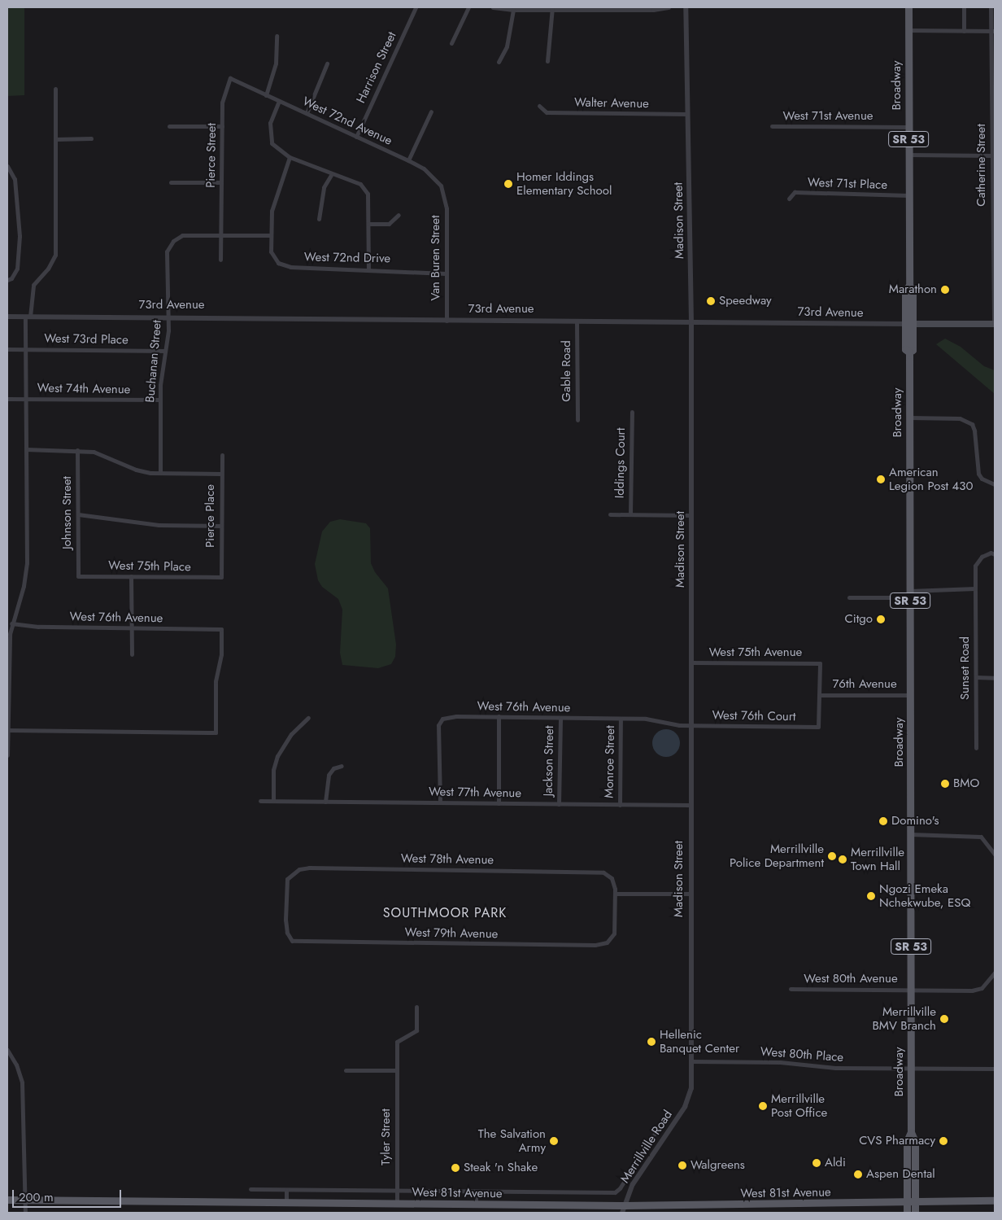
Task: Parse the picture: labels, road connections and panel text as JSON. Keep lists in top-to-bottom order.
{
  "streets": {
    "main road": [
      "Broadway",
      "SR 53",
      "73rd Avenue",
      "West 81st Avenue"
    ],
    "street": [
      "Harrison Street",
      "Walter Avenue",
      "West 71st Avenue",
      "West 72nd Avenue",
      "Pierce Street",
      "Catherine Street",
      "West 71st Place",
      "Madison Street",
      "West 72nd Drive",
      "Van Buren Street",
      "West 73rd Place",
      "Buchanan Street",
      "Gable Road",
      "West 74th Avenue",
      "Iddings Court",
      "Johnson Street",
      "Pierce Place",
      "West 75th Place",
      "West 76th Avenue",
      "West 75th Avenue",
      "Sunset Road",
      "76th Avenue",
      "West 76th Court",
      "Jackson Street",
      "Monroe Street",
      "West 77th Avenue",
      "West 78th Avenue",
      "West 79th Avenue",
      "West 80th Avenue",
      "West 80th Place",
      "Tyler Street",
      "Merrillville Road"
    ]
  },
  "crossings": [
    ["Harrison Street", "West 72nd Avenue"],
    ["Broadway", "West 71st Avenue"],
    ["Broadway", "West 71st Place"],
    ["Broadway", "73rd Avenue"],
    ["Broadway", "76th Avenue"],
    ["Broadway", "West 80th Avenue"],
    ["Broadway", "West 80th Place"],
    ["Broadway", "West 81st Avenue"],
    ["Walter Avenue", "Madison Street"],
    ["West 72nd Avenue", "Pierce Street"],
    ["West 72nd Avenue", "Van Buren Street"],
    ["Pierce Street", "Buchanan Street"],
    ["Catherine Street", "73rd Avenue"],
    ["Madison Street", "73rd Avenue"],
    ["Madison Street", "West 76th Avenue"],
    ["Madison Street", "West 75th Avenue"],
    ["Madison Street", "West 76th Court"],
    ["Madison Street", "West 77th Avenue"],
    ["Madison Street", "West 80th Place"],
    ["Madison Street", "Merrillville Road"],
    ["West 72nd Drive", "Van Buren Street"],
    ["Van Buren Street", "73rd Avenue"],
    ["73rd Avenue", "Buchanan Street"],
    ["73rd Avenue", "Gable Road"],
    ["West 73rd Place", "Buchanan Street"],
    ["Buchanan Street", "West 74th Avenue"],
    ["Johnson Street", "West 75th Place"],
    ["Pierce Place", "West 75th Place"],
    ["West 76th Avenue", "West 76th Court"],
    ["West 76th Avenue", "Jackson Street"],
    ["West 76th Avenue", "Monroe Street"],
    ["West 76th Avenue", "West 77th Avenue"],
    ["West 75th Avenue", "76th Avenue"],
    ["West 75th Avenue", "West 76th Court"],
    ["76th Avenue", "West 76th Court"],
    ["Jackson Street", "West 77th Avenue"],
    ["Monroe Street", "West 77th Avenue"],
    ["West 78th Avenue", "West 79th Avenue"],
    ["Tyler Street", "West 81st Avenue"],
    ["Merrillville Road", "West 81st Avenue"]
  ],
  "districts": ["SOUTHMOOR PARK"],
  "places": [
    "Homer Iddings Elementary School",
    "Marathon",
    "Speedway",
    "American Legion Post 430",
    "Citgo",
    "BMO",
    "Domino's",
    "Merrillville Police Department",
    "Merrillville Town Hall",
    "Ngozi Emeka Nchekwube, ESQ",
    "Merrillville BMV Branch",
    "Hellenic Banquet Center",
    "Merrillville Post Office",
    "The Salvation Army",
    "CVS Pharmacy",
    "Aldi",
    "Walgreens",
    "Steak 'n Shake",
    "Aspen Dental"
  ],
  "scale_bar": "200 m"
}
